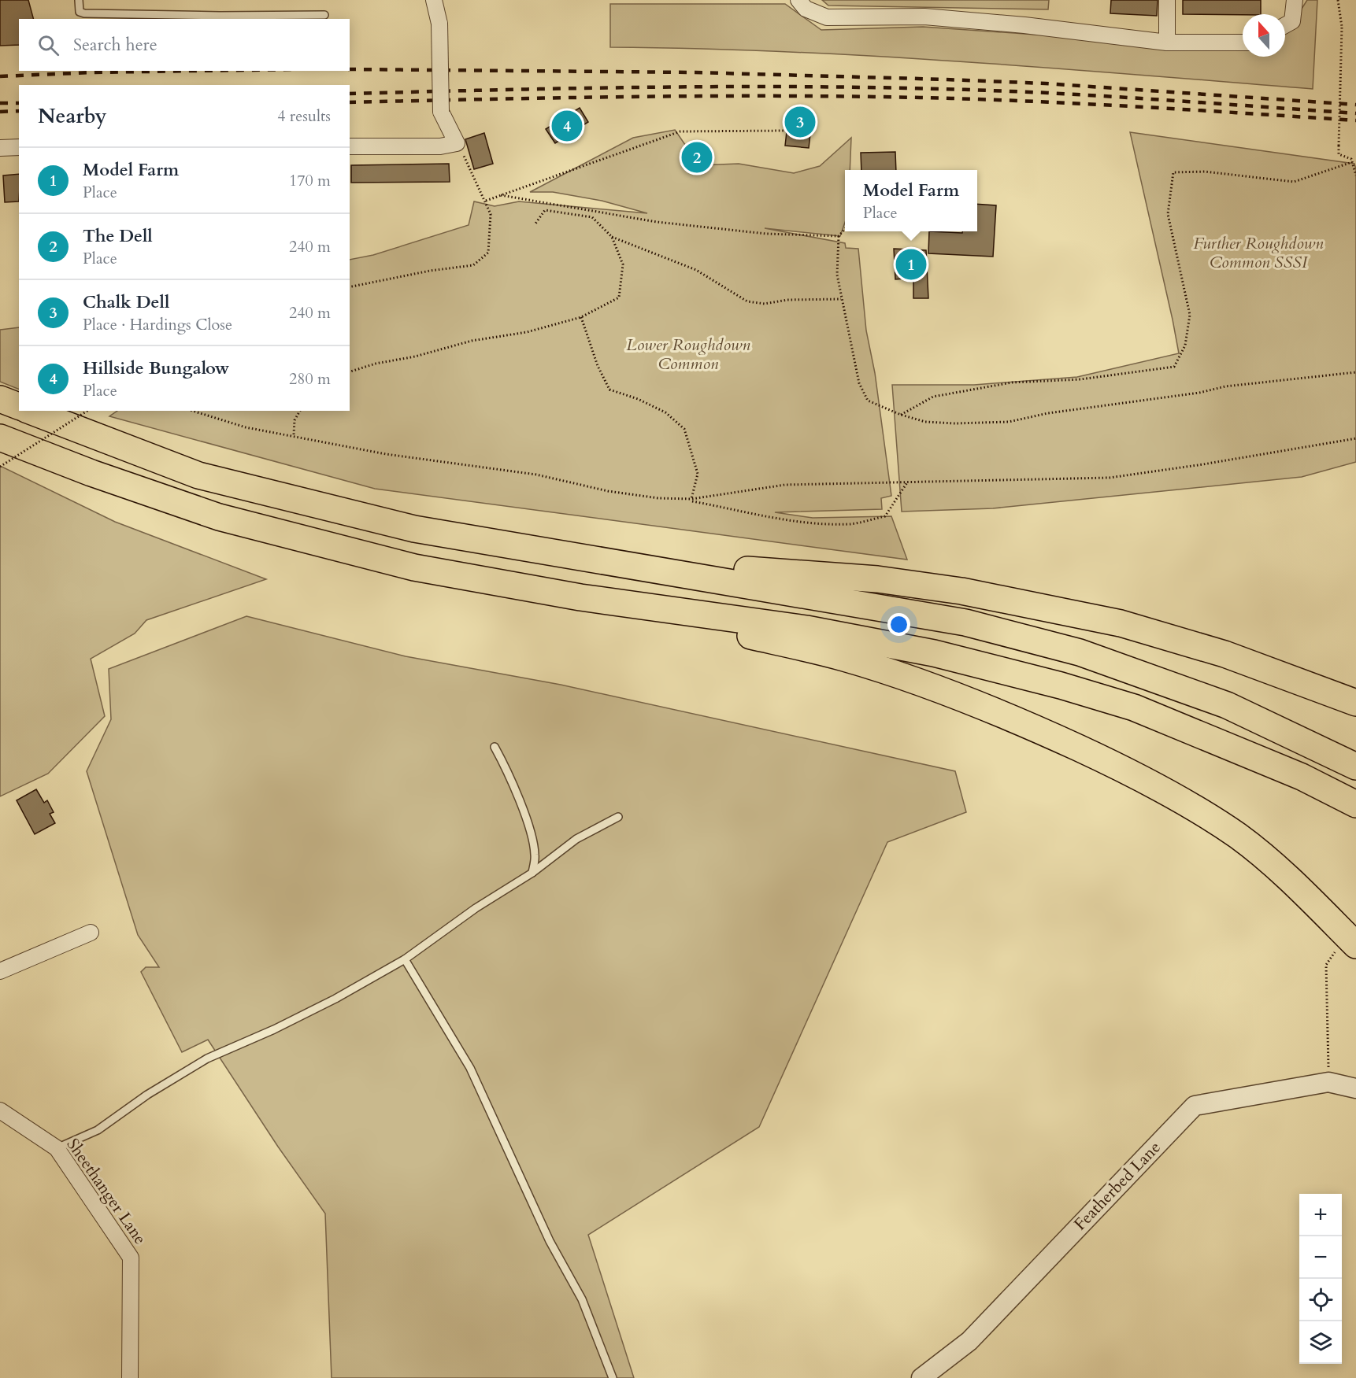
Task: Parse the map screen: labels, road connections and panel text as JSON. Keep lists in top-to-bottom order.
{
  "streets": {
    "street": ["Featherbed Lane", "Sheethanger Lane"]
  },
  "parks": ["Further Roughdown Common SSSI", "Lower Roughdown Common"],
  "north": "top",
  "page": {
    "search": "Search here",
    "heading": ["Nearby", "4 results"],
    "pins": [
      "3",
      "4",
      "2",
      "1"
    ],
    "list": [
      {
        "mark": "1",
        "name": "Model Farm",
        "note": "Place",
        "value": "170 m"
      },
      {
        "mark": "2",
        "name": "The Dell",
        "note": "Place",
        "value": "240 m"
      },
      {
        "mark": "3",
        "name": "Chalk Dell",
        "note": "Place · Hardings Close",
        "value": "240 m"
      },
      {
        "mark": "4",
        "name": "Hillside Bungalow",
        "note": "Place",
        "value": "280 m"
      }
    ],
    "popup": ["Model Farm", "Place"],
    "map_buttons": ["+", "−"]
  }
}
